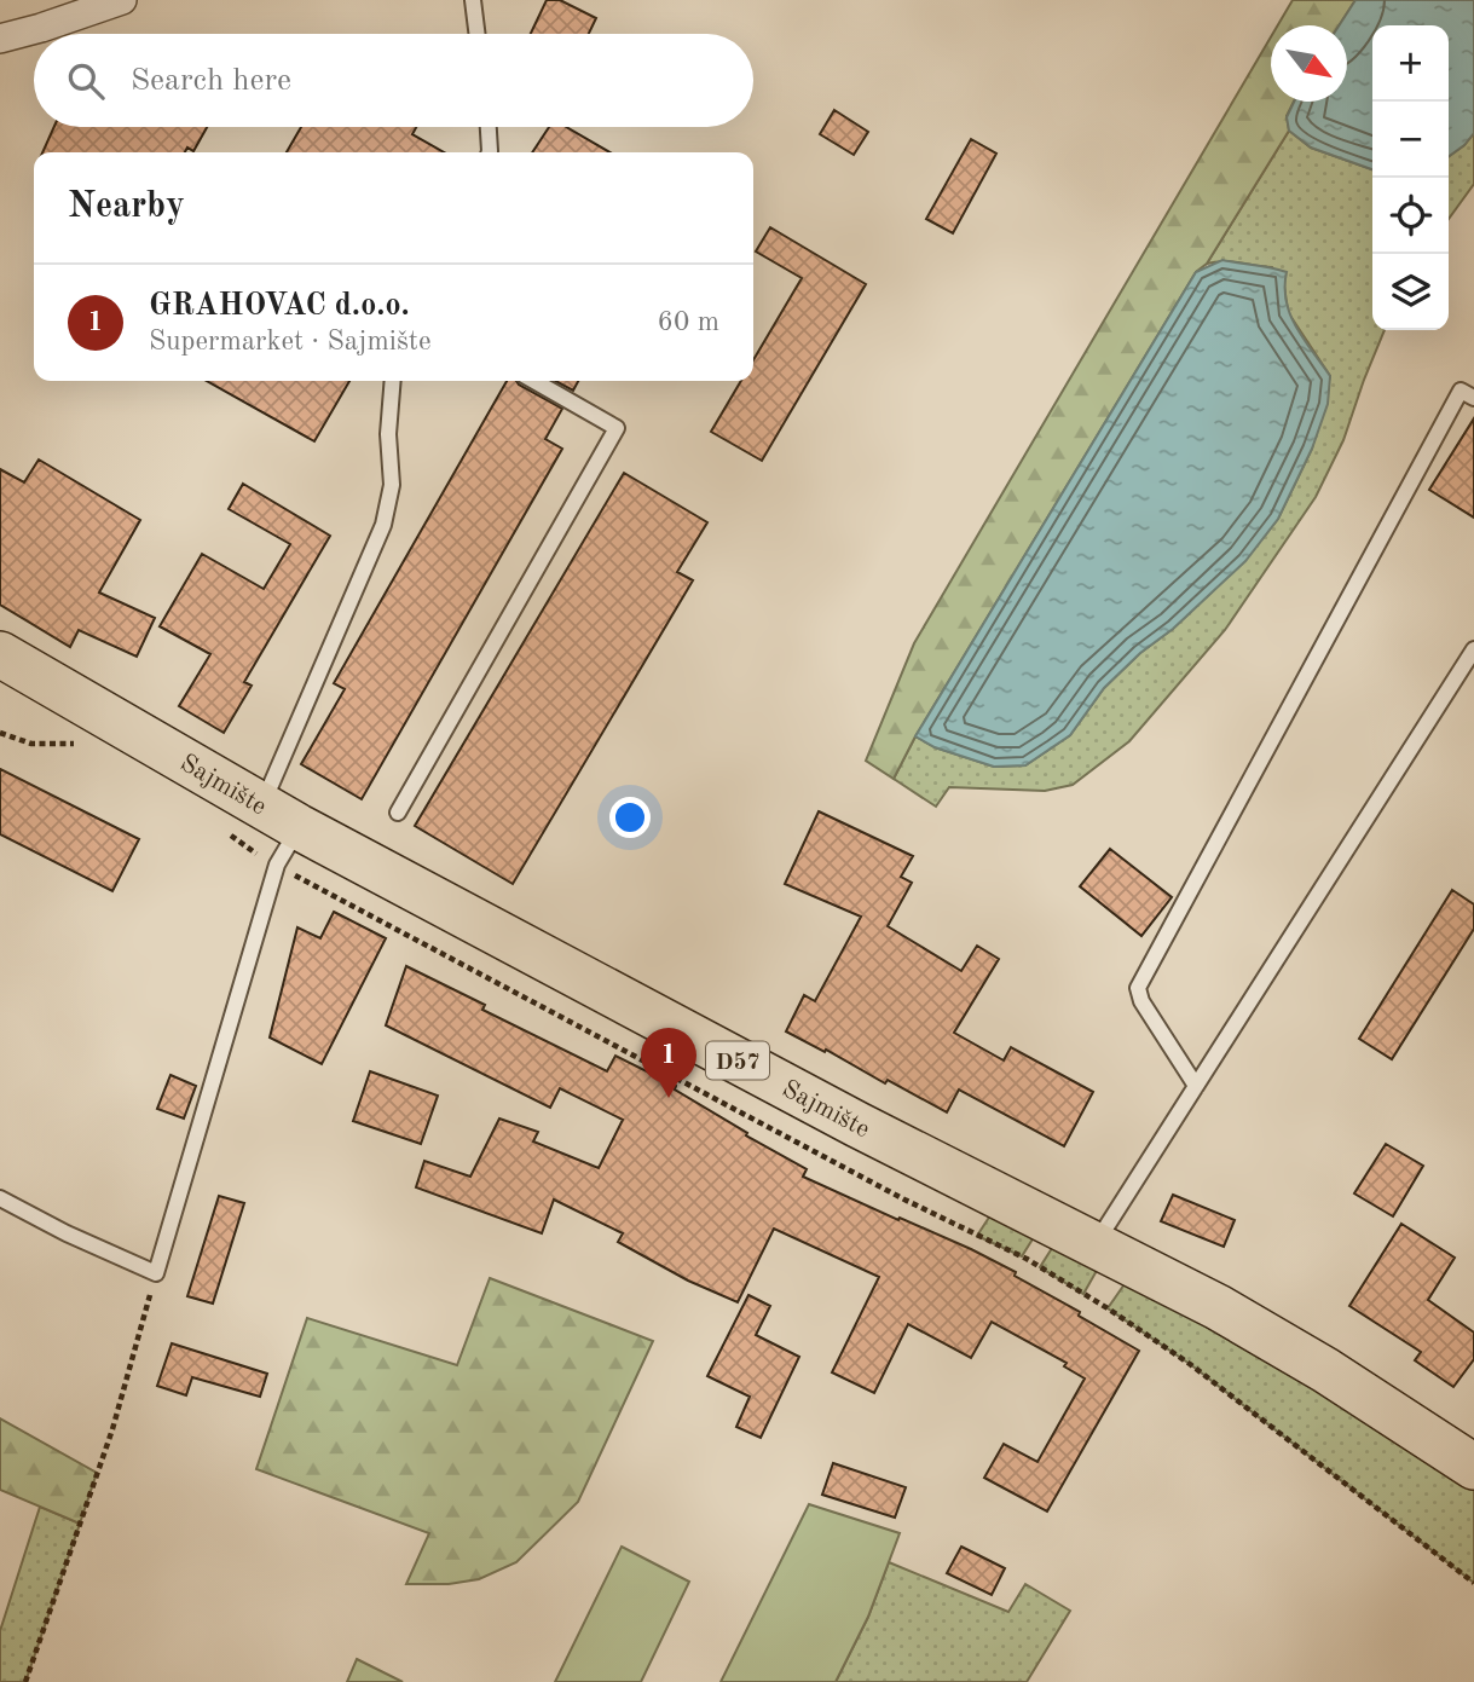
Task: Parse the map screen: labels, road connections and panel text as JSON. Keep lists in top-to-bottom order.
{
  "streets": {
    "main road": ["Sajmište", "D57"]
  },
  "north": "bottom right",
  "page": {
    "map_buttons": ["+", "−"],
    "search": "Search here",
    "heading": "Nearby",
    "list": [
      {
        "mark": "1",
        "name": "GRAHOVAC d.o.o.",
        "note": "Supermarket · Sajmište",
        "value": "60 m"
      }
    ],
    "pins": "1"
  }
}
